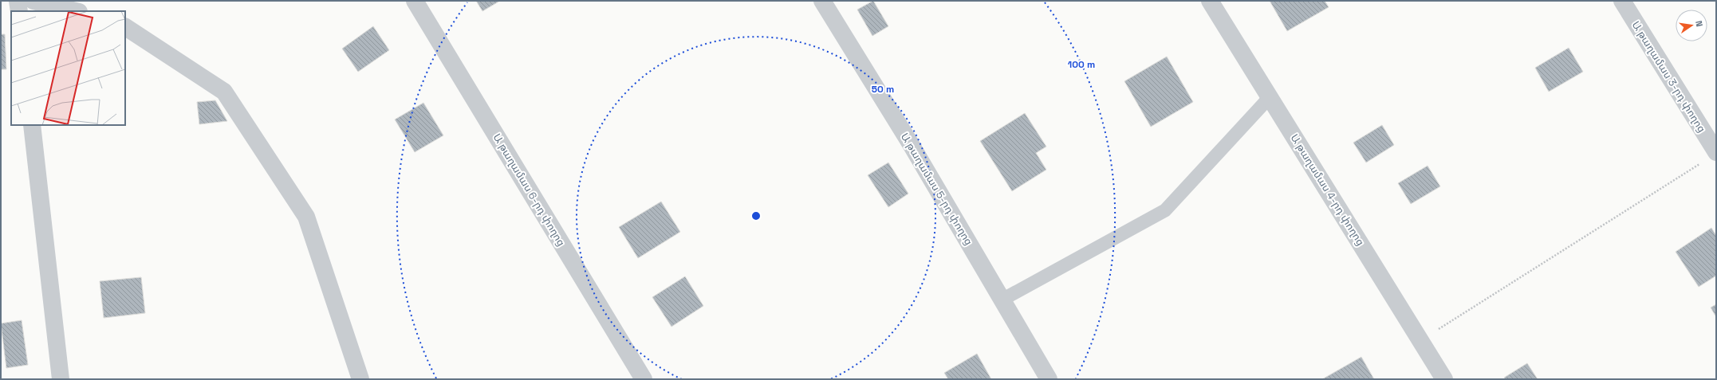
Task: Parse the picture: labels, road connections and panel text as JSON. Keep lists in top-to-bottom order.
{
  "streets": {
    "street": [
      "Ա թաղամաս 3-րդ փողոց",
      "Ա թաղամաս 5-րդ փողոց",
      "Ա թաղամաս 6-րդ փողոց",
      "Ա թաղամաս 4-րդ փողոց"
    ]
  },
  "north": "right",
  "rings": ["100 m", "50 m"]
}
